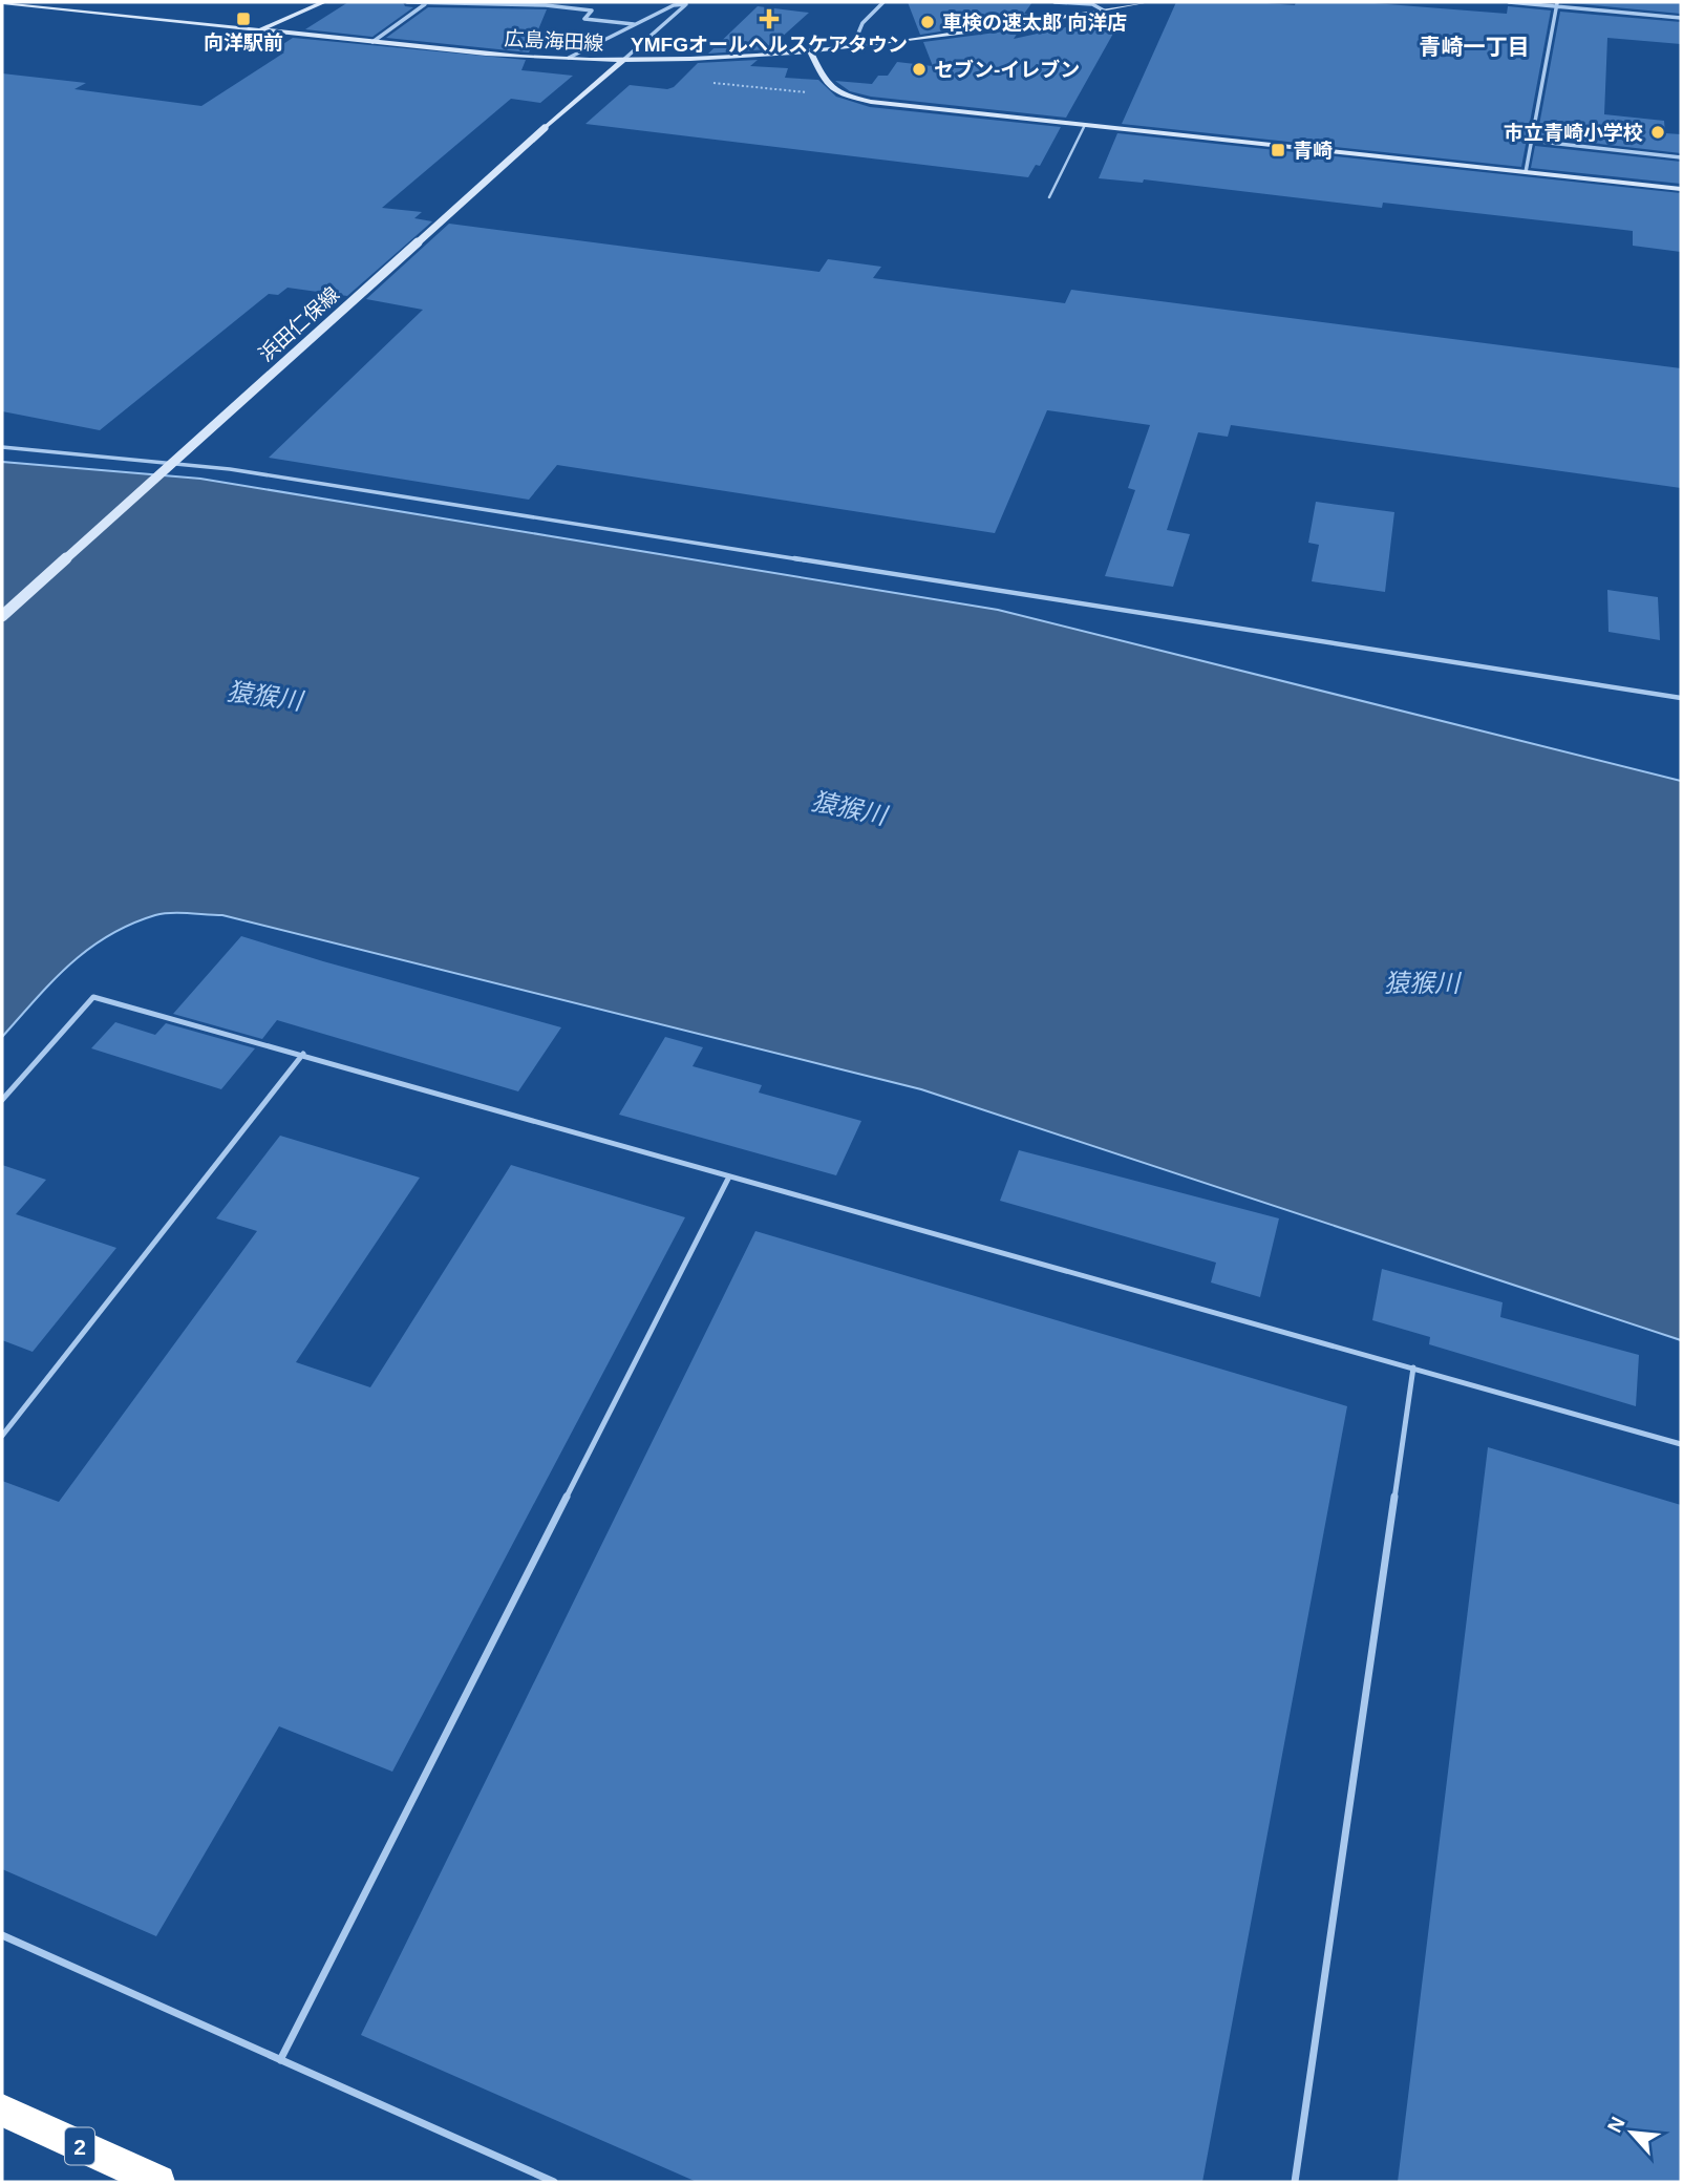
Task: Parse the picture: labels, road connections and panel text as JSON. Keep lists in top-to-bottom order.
{
  "streets": {
    "highway": ["2"],
    "main road": ["広島海田線", "浜田仁保線"]
  },
  "crossings": [
    ["広島海田線", "浜田仁保線"]
  ],
  "districts": ["青崎一丁目"],
  "water": ["猿猴川"],
  "places": {
    "transit": ["向洋駅前", "青崎"],
    "health": ["YMFGオールヘルスケアタウン"],
    "other": ["車検の速太郎 向洋店", "セブン-イレブン", "市立青崎小学校"]
  },
  "north": "top left"
}
